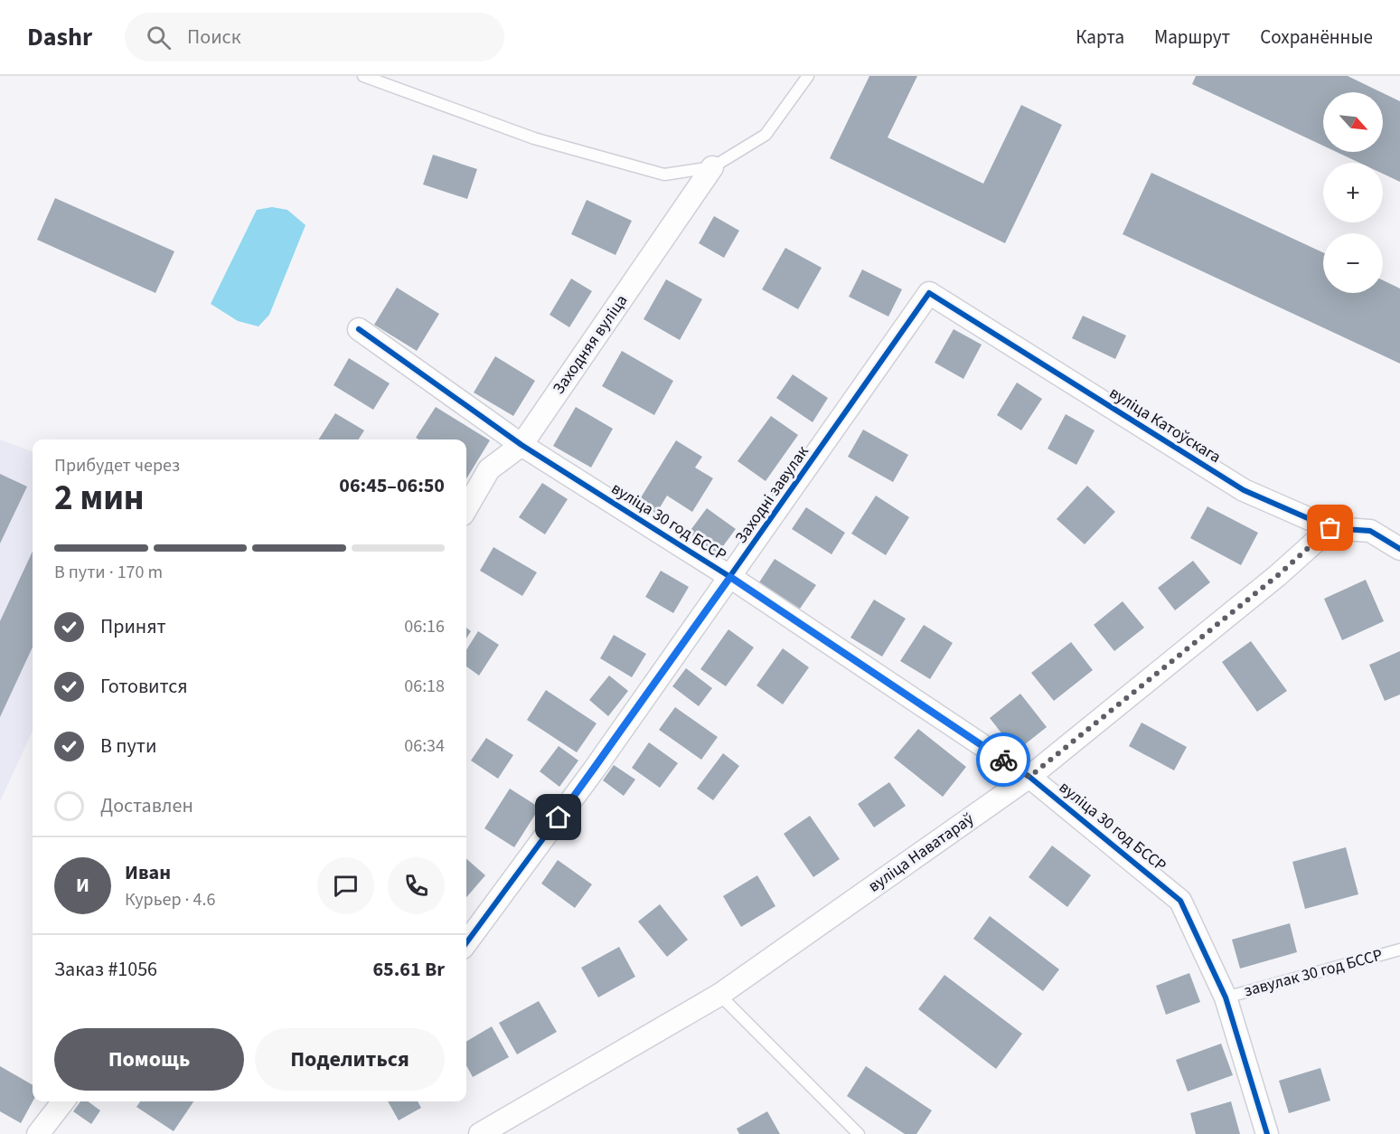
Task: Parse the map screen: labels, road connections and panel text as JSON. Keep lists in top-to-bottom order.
{
  "streets": {
    "street": [
      "Заходняя вуліца",
      "вуліца Катоўскага",
      "Заходні завулак",
      "вуліца 30 год БССР",
      "вуліца Наватараў"
    ],
    "lane": ["завулак 30 год БССР"]
  },
  "crossings": [
    ["Заходняя вуліца", "вуліца 30 год БССР"],
    ["вуліца Катоўскага", "Заходні завулак"],
    ["вуліца Катоўскага", "вуліца Наватараў"],
    ["Заходні завулак", "вуліца 30 год БССР"],
    ["вуліца 30 год БССР", "вуліца Наватараў"],
    ["вуліца 30 год БССР", "завулак 30 год БССР"]
  ],
  "north": "bottom right",
  "page": {
    "header": "Dashr",
    "search": "Поиск",
    "nav": ["Карта", "Маршрут", "Сохранённые"],
    "map_buttons": ["+", "−"],
    "heading": ["2 мин", "Прибудет через", "06:45–06:50"],
    "panel": [
      "Иван",
      "Курьер · 4.6",
      "Заказ #1056",
      "65.61 Br"
    ],
    "bar": "В пути · 170 m",
    "list": [
      ["Принят", "06:16"],
      ["Готовится", "06:18"],
      ["В пути", "06:34"],
      "Доставлен"
    ],
    "round": "И",
    "buttons": ["Помощь", "Поделиться"]
  }
}
